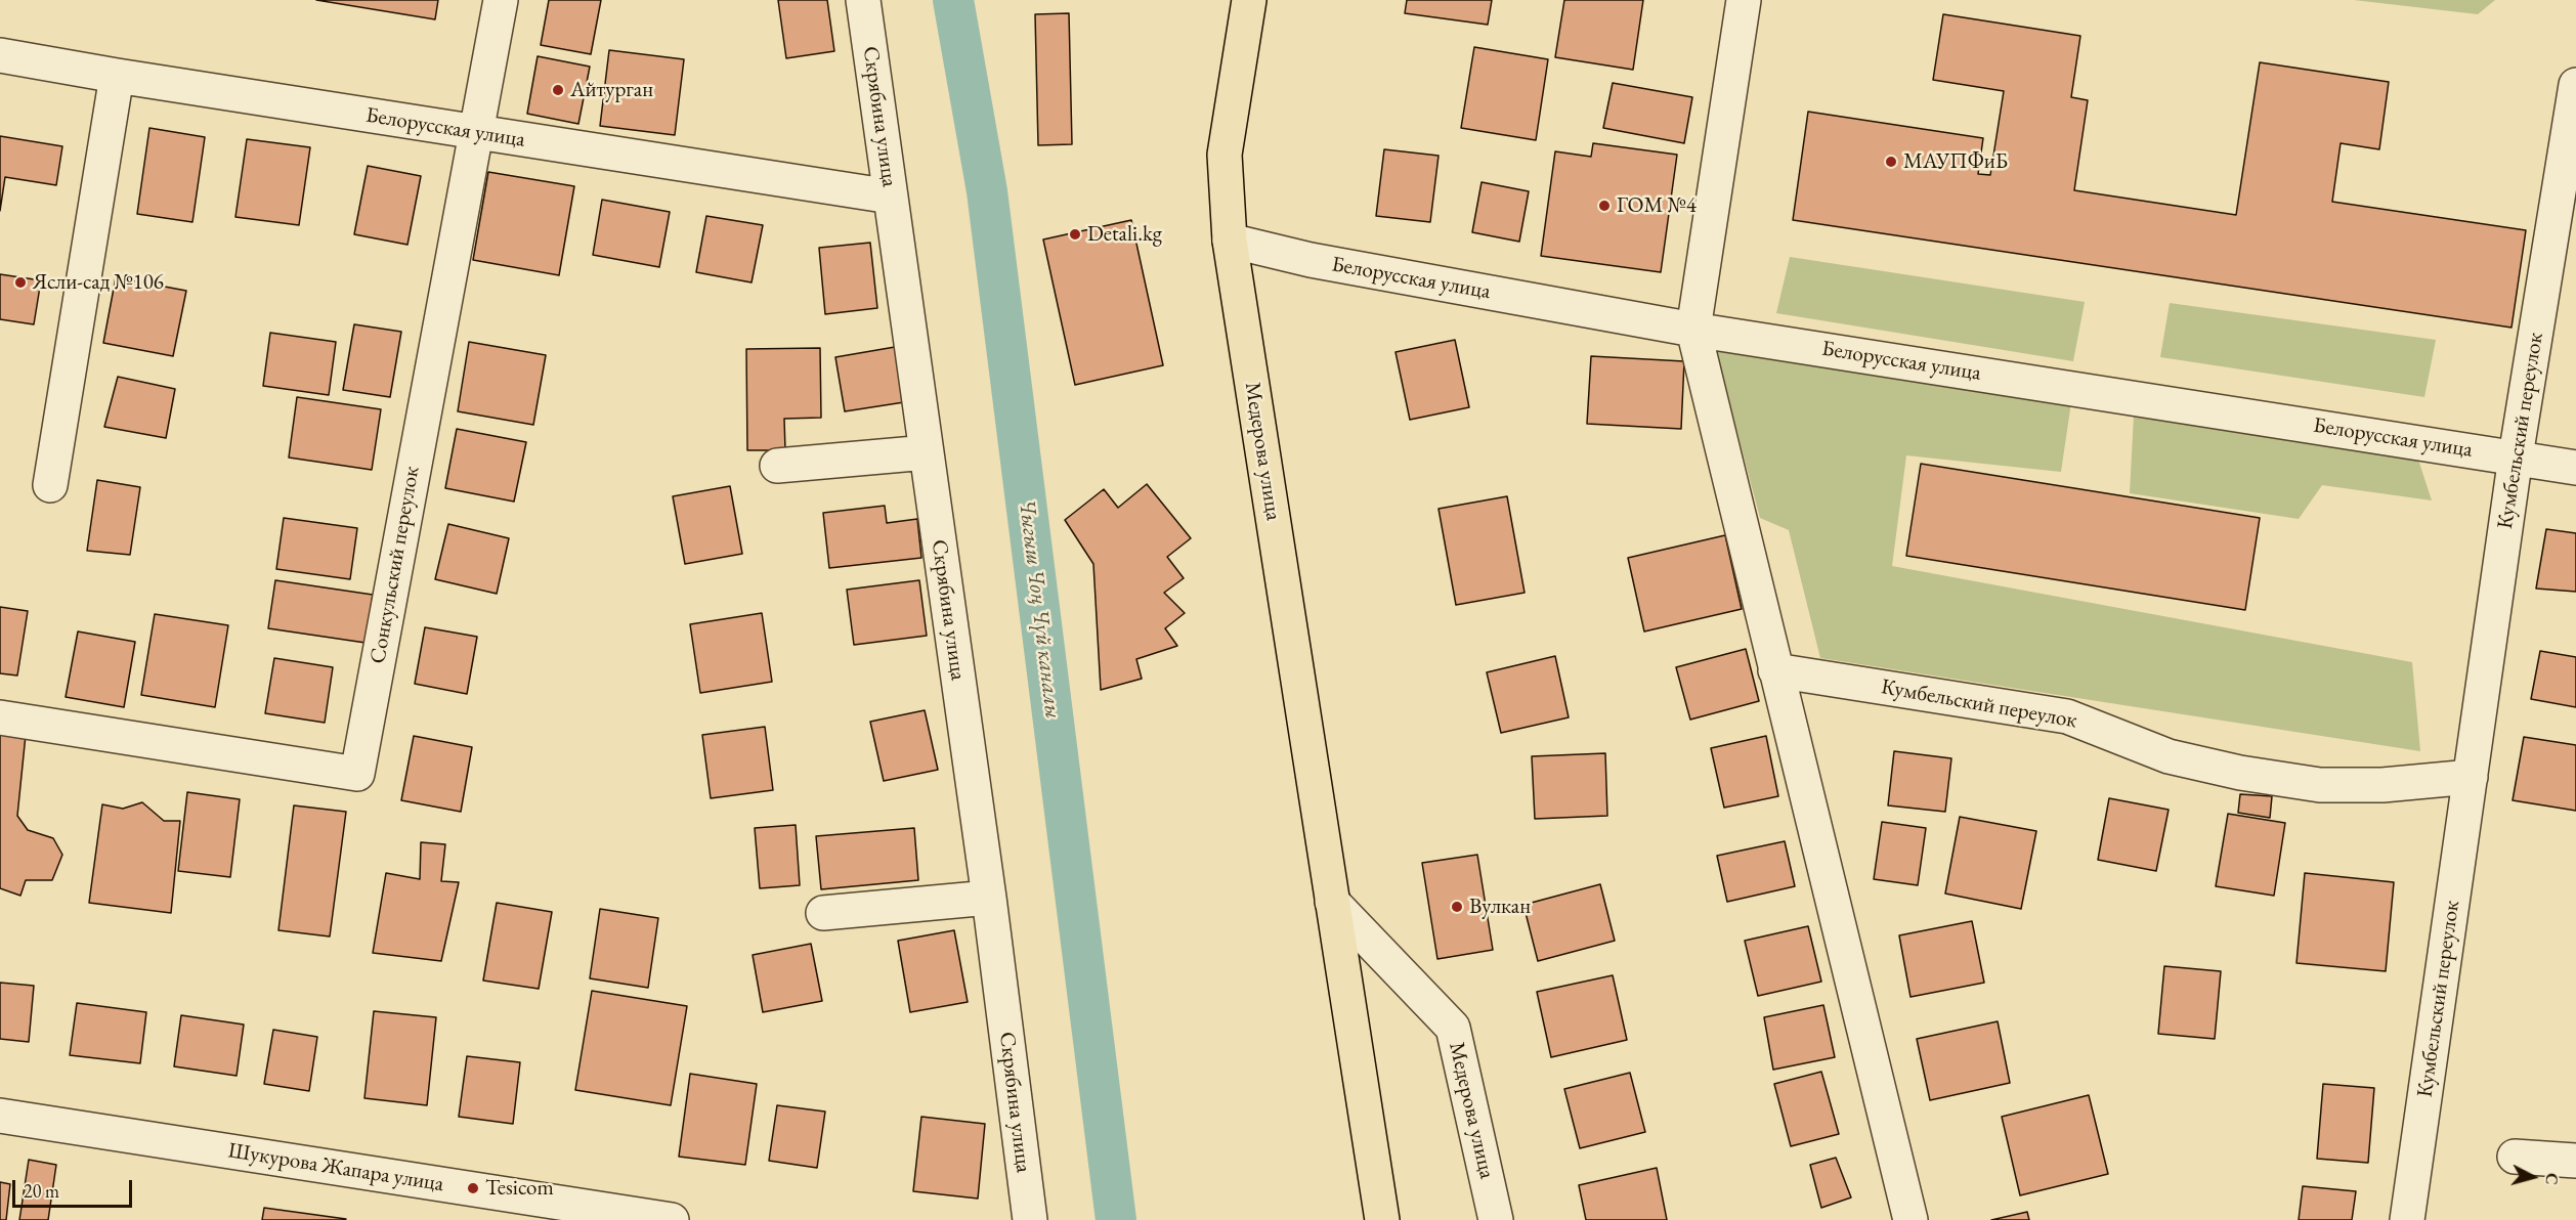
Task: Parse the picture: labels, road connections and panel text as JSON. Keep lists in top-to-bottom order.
{
  "streets": {
    "main road": ["Медерова улица"],
    "street": [
      "Скрябина улица",
      "Белорусская улица",
      "Кумбельский переулок",
      "Сонкульский переулок",
      "Шукурова Жапара улица"
    ]
  },
  "crossings": [
    ["Скрябина улица", "Белорусская улица"],
    ["Белорусская улица", "Кумбельский переулок"],
    ["Белорусская улица", "Медерова улица"],
    ["Белорусская улица", "Сонкульский переулок"]
  ],
  "water": ["Чыгыш Чоң Чүй каналы"],
  "places": [
    "Айтурган",
    "МАУПФиБ",
    "ГОМ №4",
    "Detali.kg",
    "Ясли-сад №106",
    "Вулкан",
    "Tesicom"
  ],
  "scale_bar": "20 m",
  "north": "right"
}
